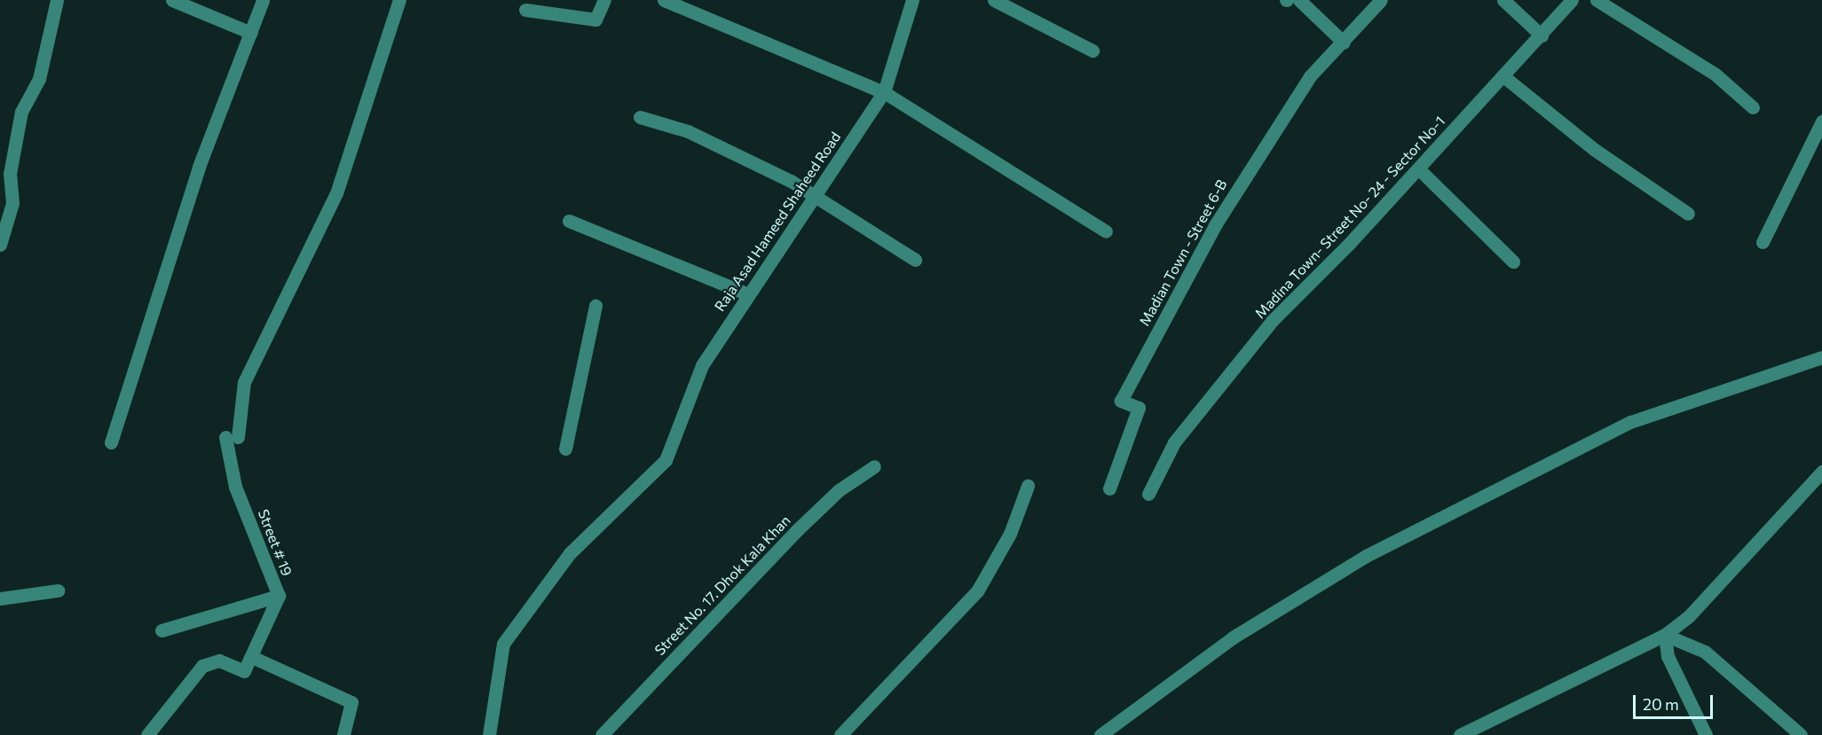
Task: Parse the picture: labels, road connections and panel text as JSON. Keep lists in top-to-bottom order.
{
  "streets": {
    "street": [
      "Madina Town- Street No- 24 - Sector No-1",
      "Raja Asad Hameed Shaheed Road",
      "Madian Town - Street 6-B",
      "Street # 19",
      "Street No. 17. Dhok Kala Khan"
    ]
  },
  "scale_bar": "20 m"
}
